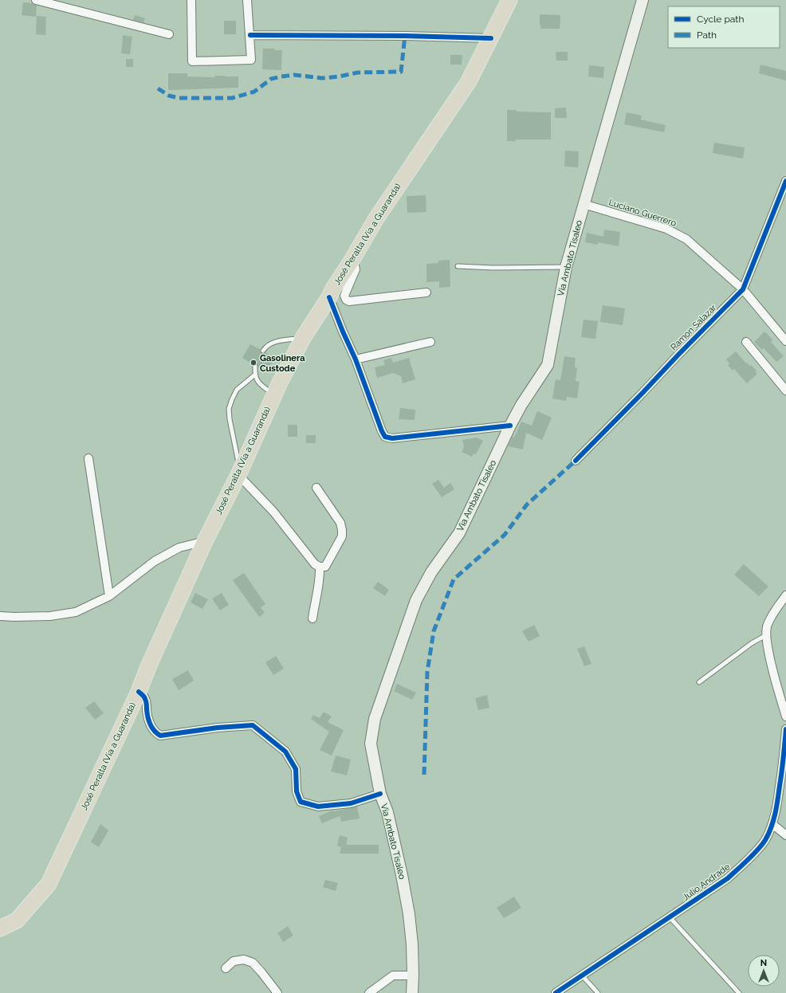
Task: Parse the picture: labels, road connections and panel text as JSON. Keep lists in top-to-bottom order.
{
  "streets": {
    "highway": ["José Peralta (Vía a Guaranda)"],
    "main road": ["Via Ambato Tisaleo"],
    "street": ["Luciano Guerrero", "Ramon Salazar", "Julio Andrade"]
  },
  "crossings": [
    ["Luciano Guerrero", "Via Ambato Tisaleo"],
    ["Luciano Guerrero", "Ramon Salazar"]
  ],
  "places": ["Gasolinera Custode"],
  "legend": ["Cycle path", "Path"],
  "north": "top"
}
